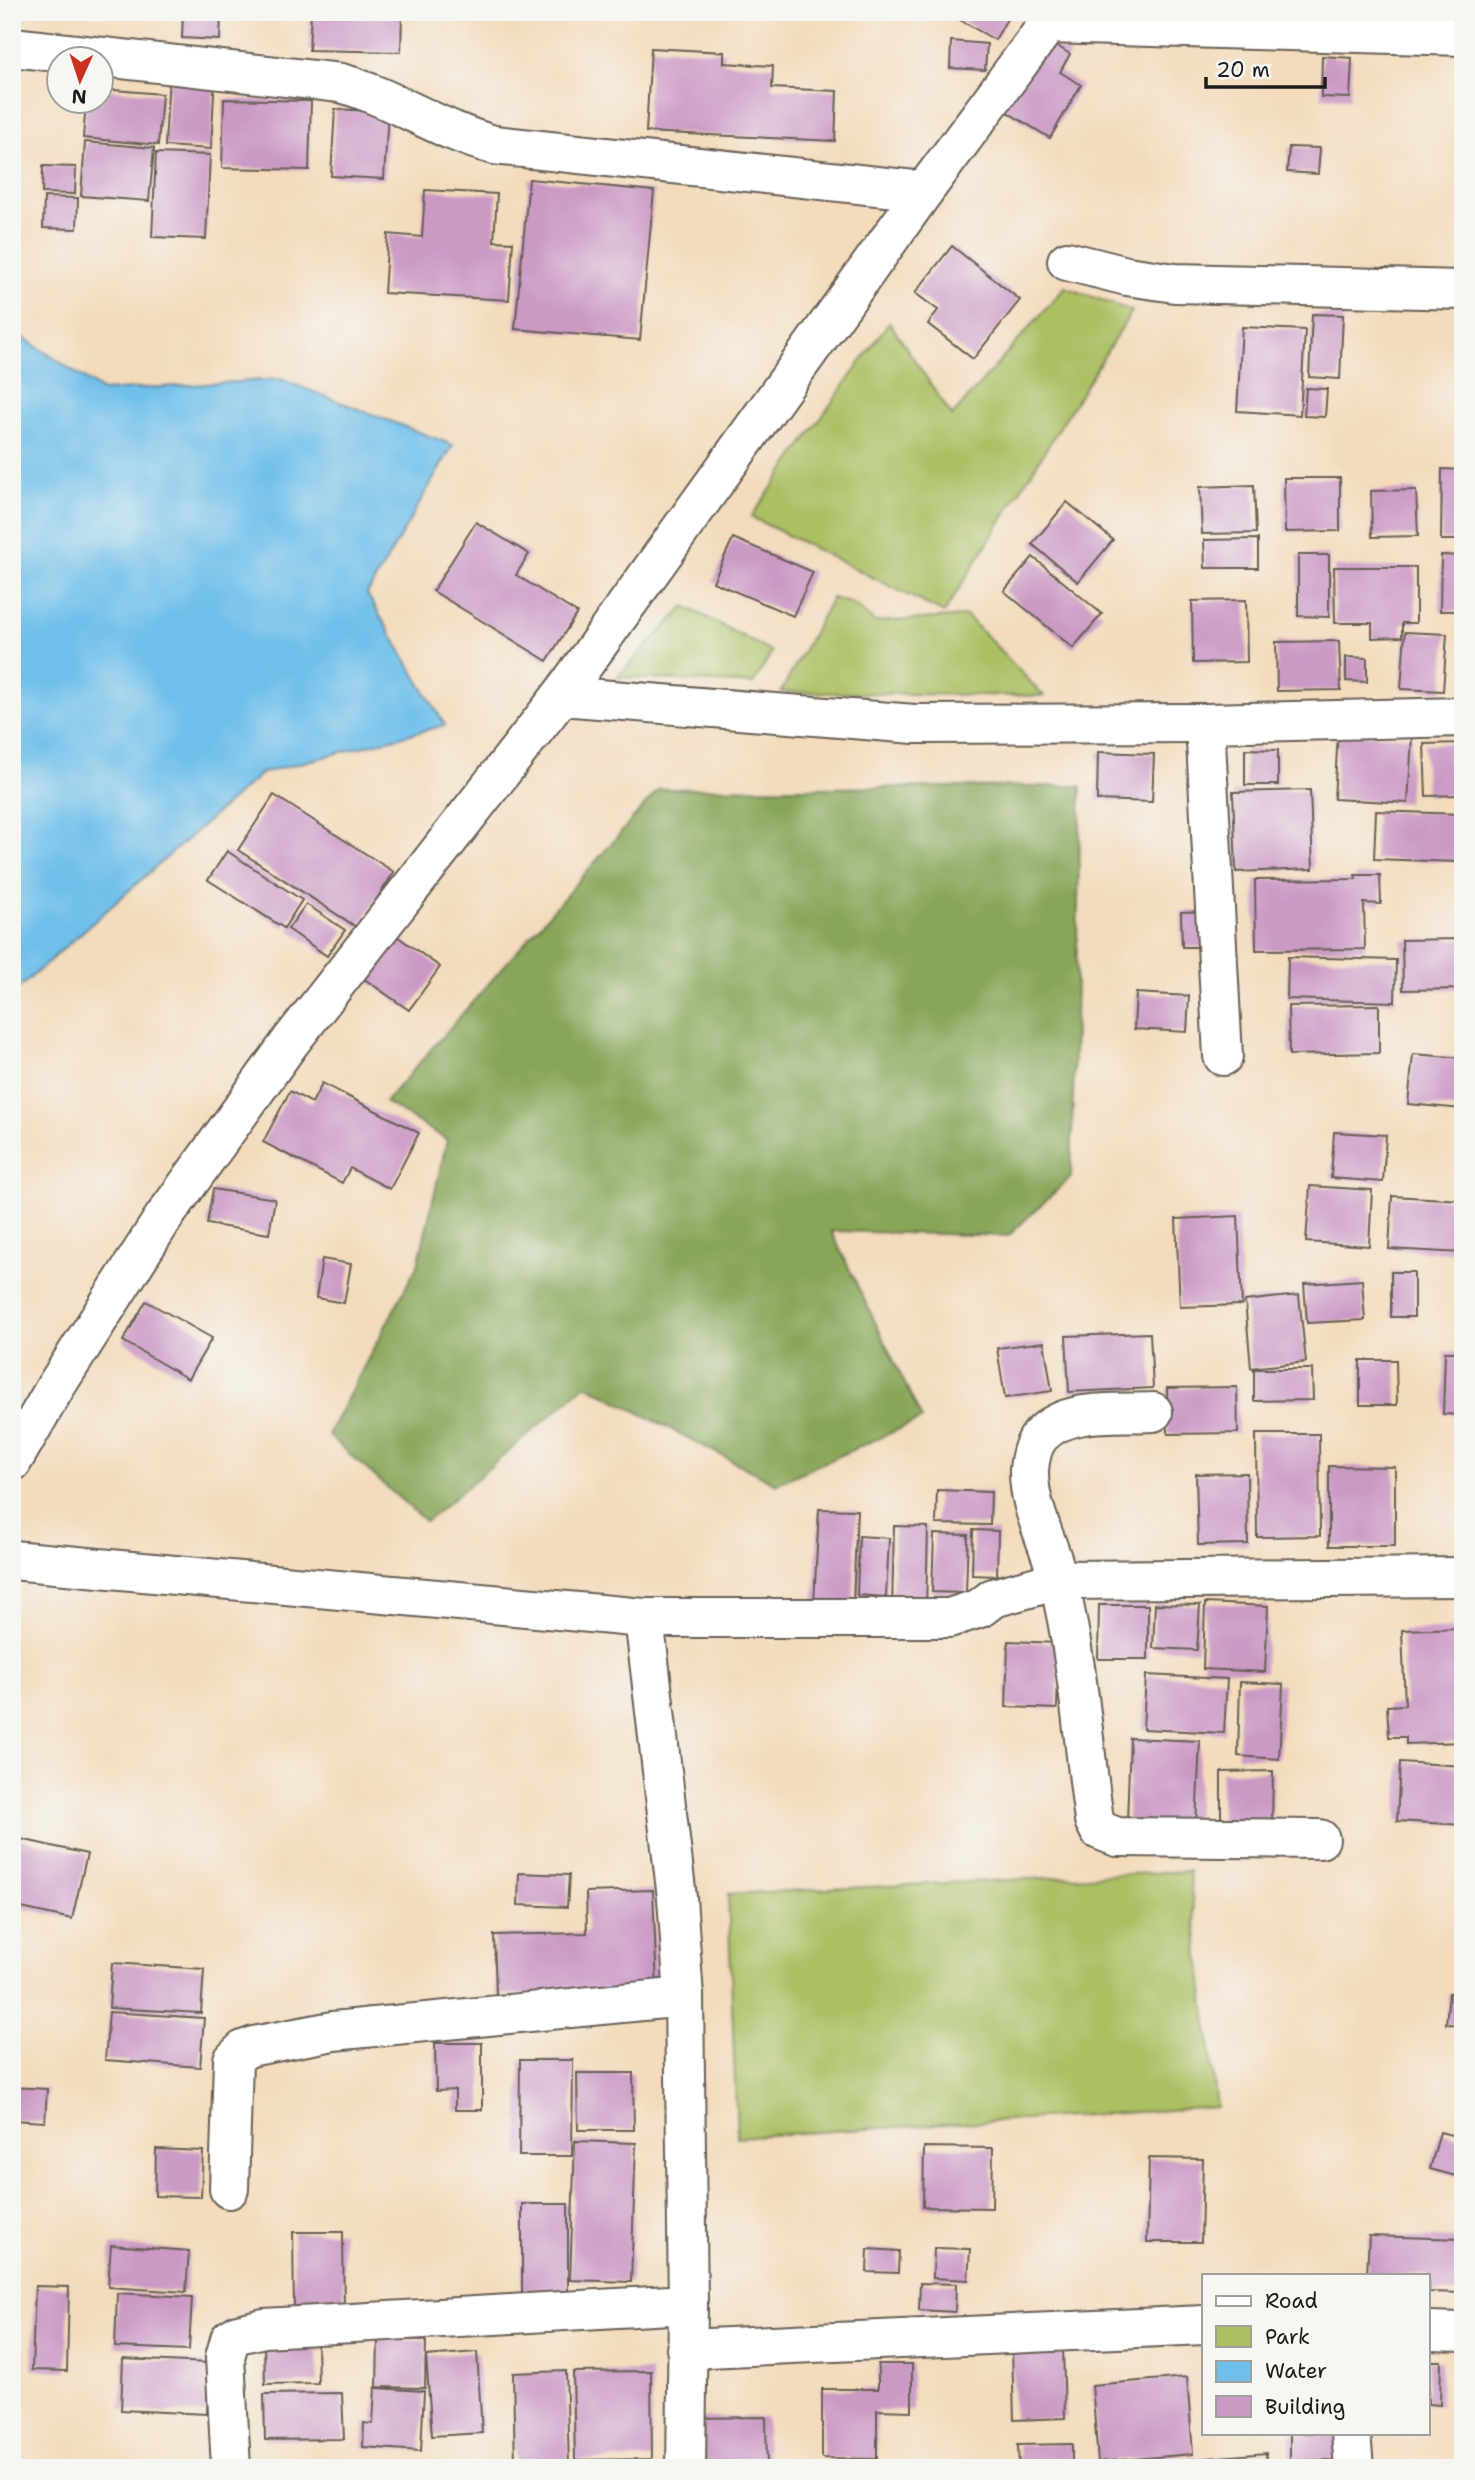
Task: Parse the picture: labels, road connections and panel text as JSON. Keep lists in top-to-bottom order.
{
  "legend": [
    "Road",
    "Park",
    "Water",
    "Building"
  ],
  "scale_bar": "20 m",
  "north": "bottom"
}
